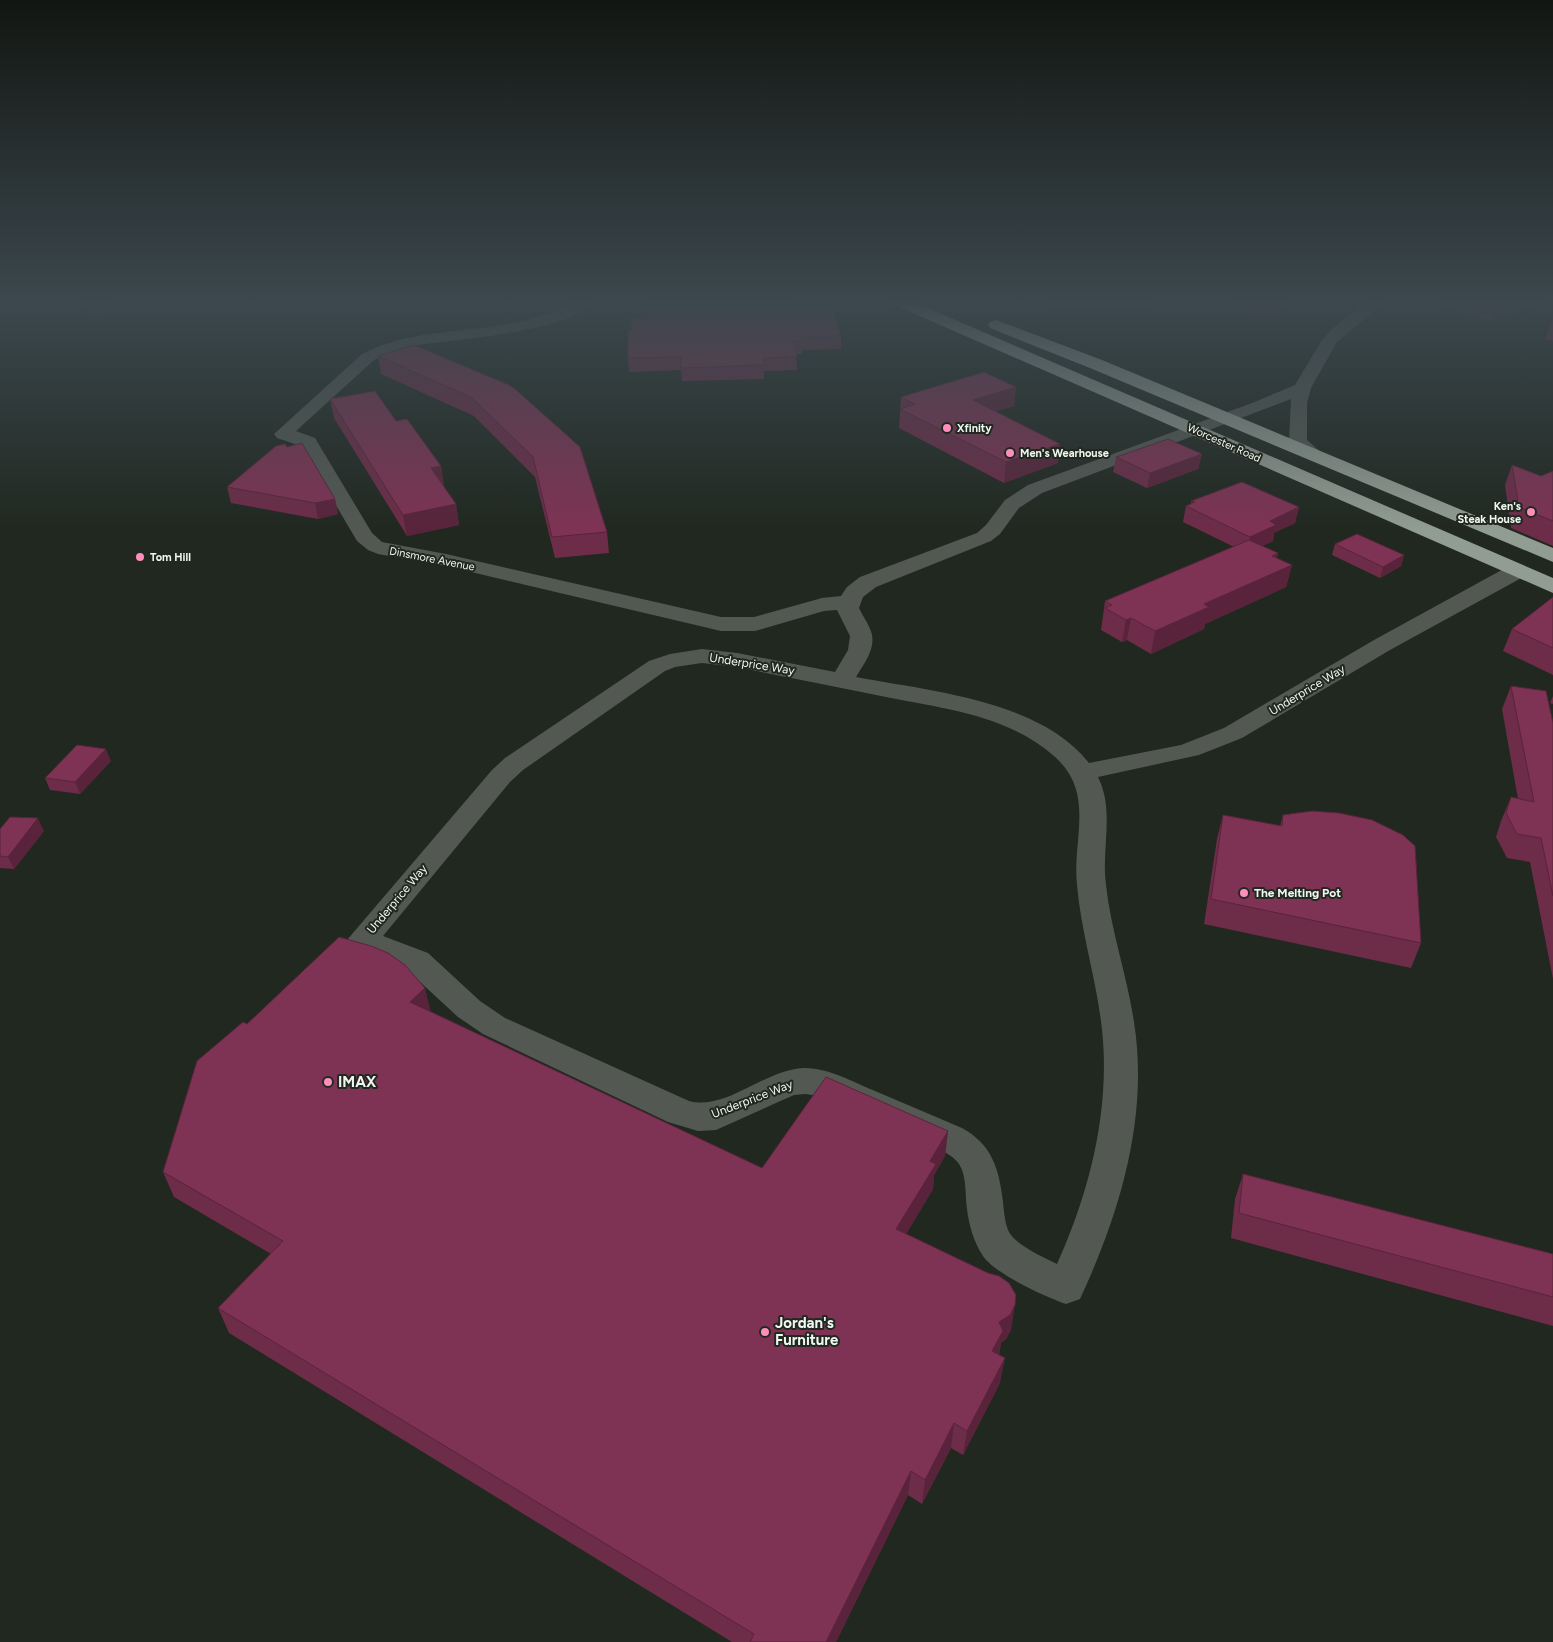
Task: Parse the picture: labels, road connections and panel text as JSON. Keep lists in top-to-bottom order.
{
  "streets": {
    "highway": ["Worcester Road"],
    "street": ["Dinsmore Avenue", "Underprice Way"]
  },
  "crossings": [
    ["Worcester Road", "Underprice Way"]
  ],
  "places": [
    "Xfinity",
    "Men's Wearhouse",
    "Ken's Steak House",
    "Tom Hill",
    "The Melting Pot",
    "IMAX",
    "Jordan's Furniture"
  ]
}
